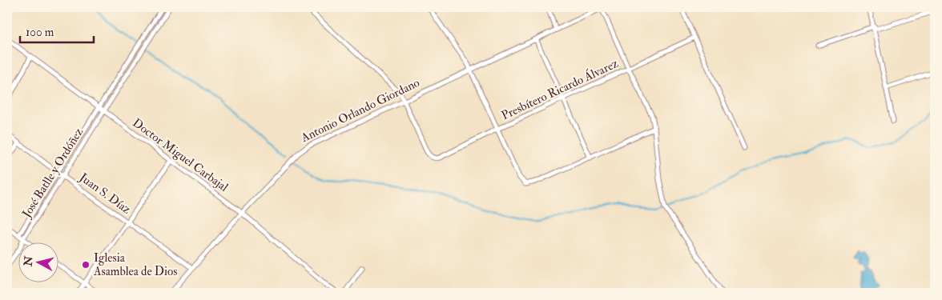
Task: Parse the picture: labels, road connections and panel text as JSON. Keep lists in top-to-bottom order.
{
  "streets": {
    "street": [
      "Presbítero Ricardo Álvarez",
      "Antonio Orlando Giordano",
      "Doctor Miguel Carbajal",
      "José Batlle y Ordóñez",
      "Juan S. Díaz"
    ]
  },
  "crossings": [
    ["Presbítero Ricardo Álvarez", "Antonio Orlando Giordano"],
    ["Antonio Orlando Giordano", "Doctor Miguel Carbajal"],
    ["Antonio Orlando Giordano", "Juan S. Díaz"],
    ["Doctor Miguel Carbajal", "José Batlle y Ordóñez"],
    ["José Batlle y Ordóñez", "Juan S. Díaz"]
  ],
  "places": ["Iglesia Asamblea de Dios"],
  "scale_bar": "100 m",
  "north": "left"
}
